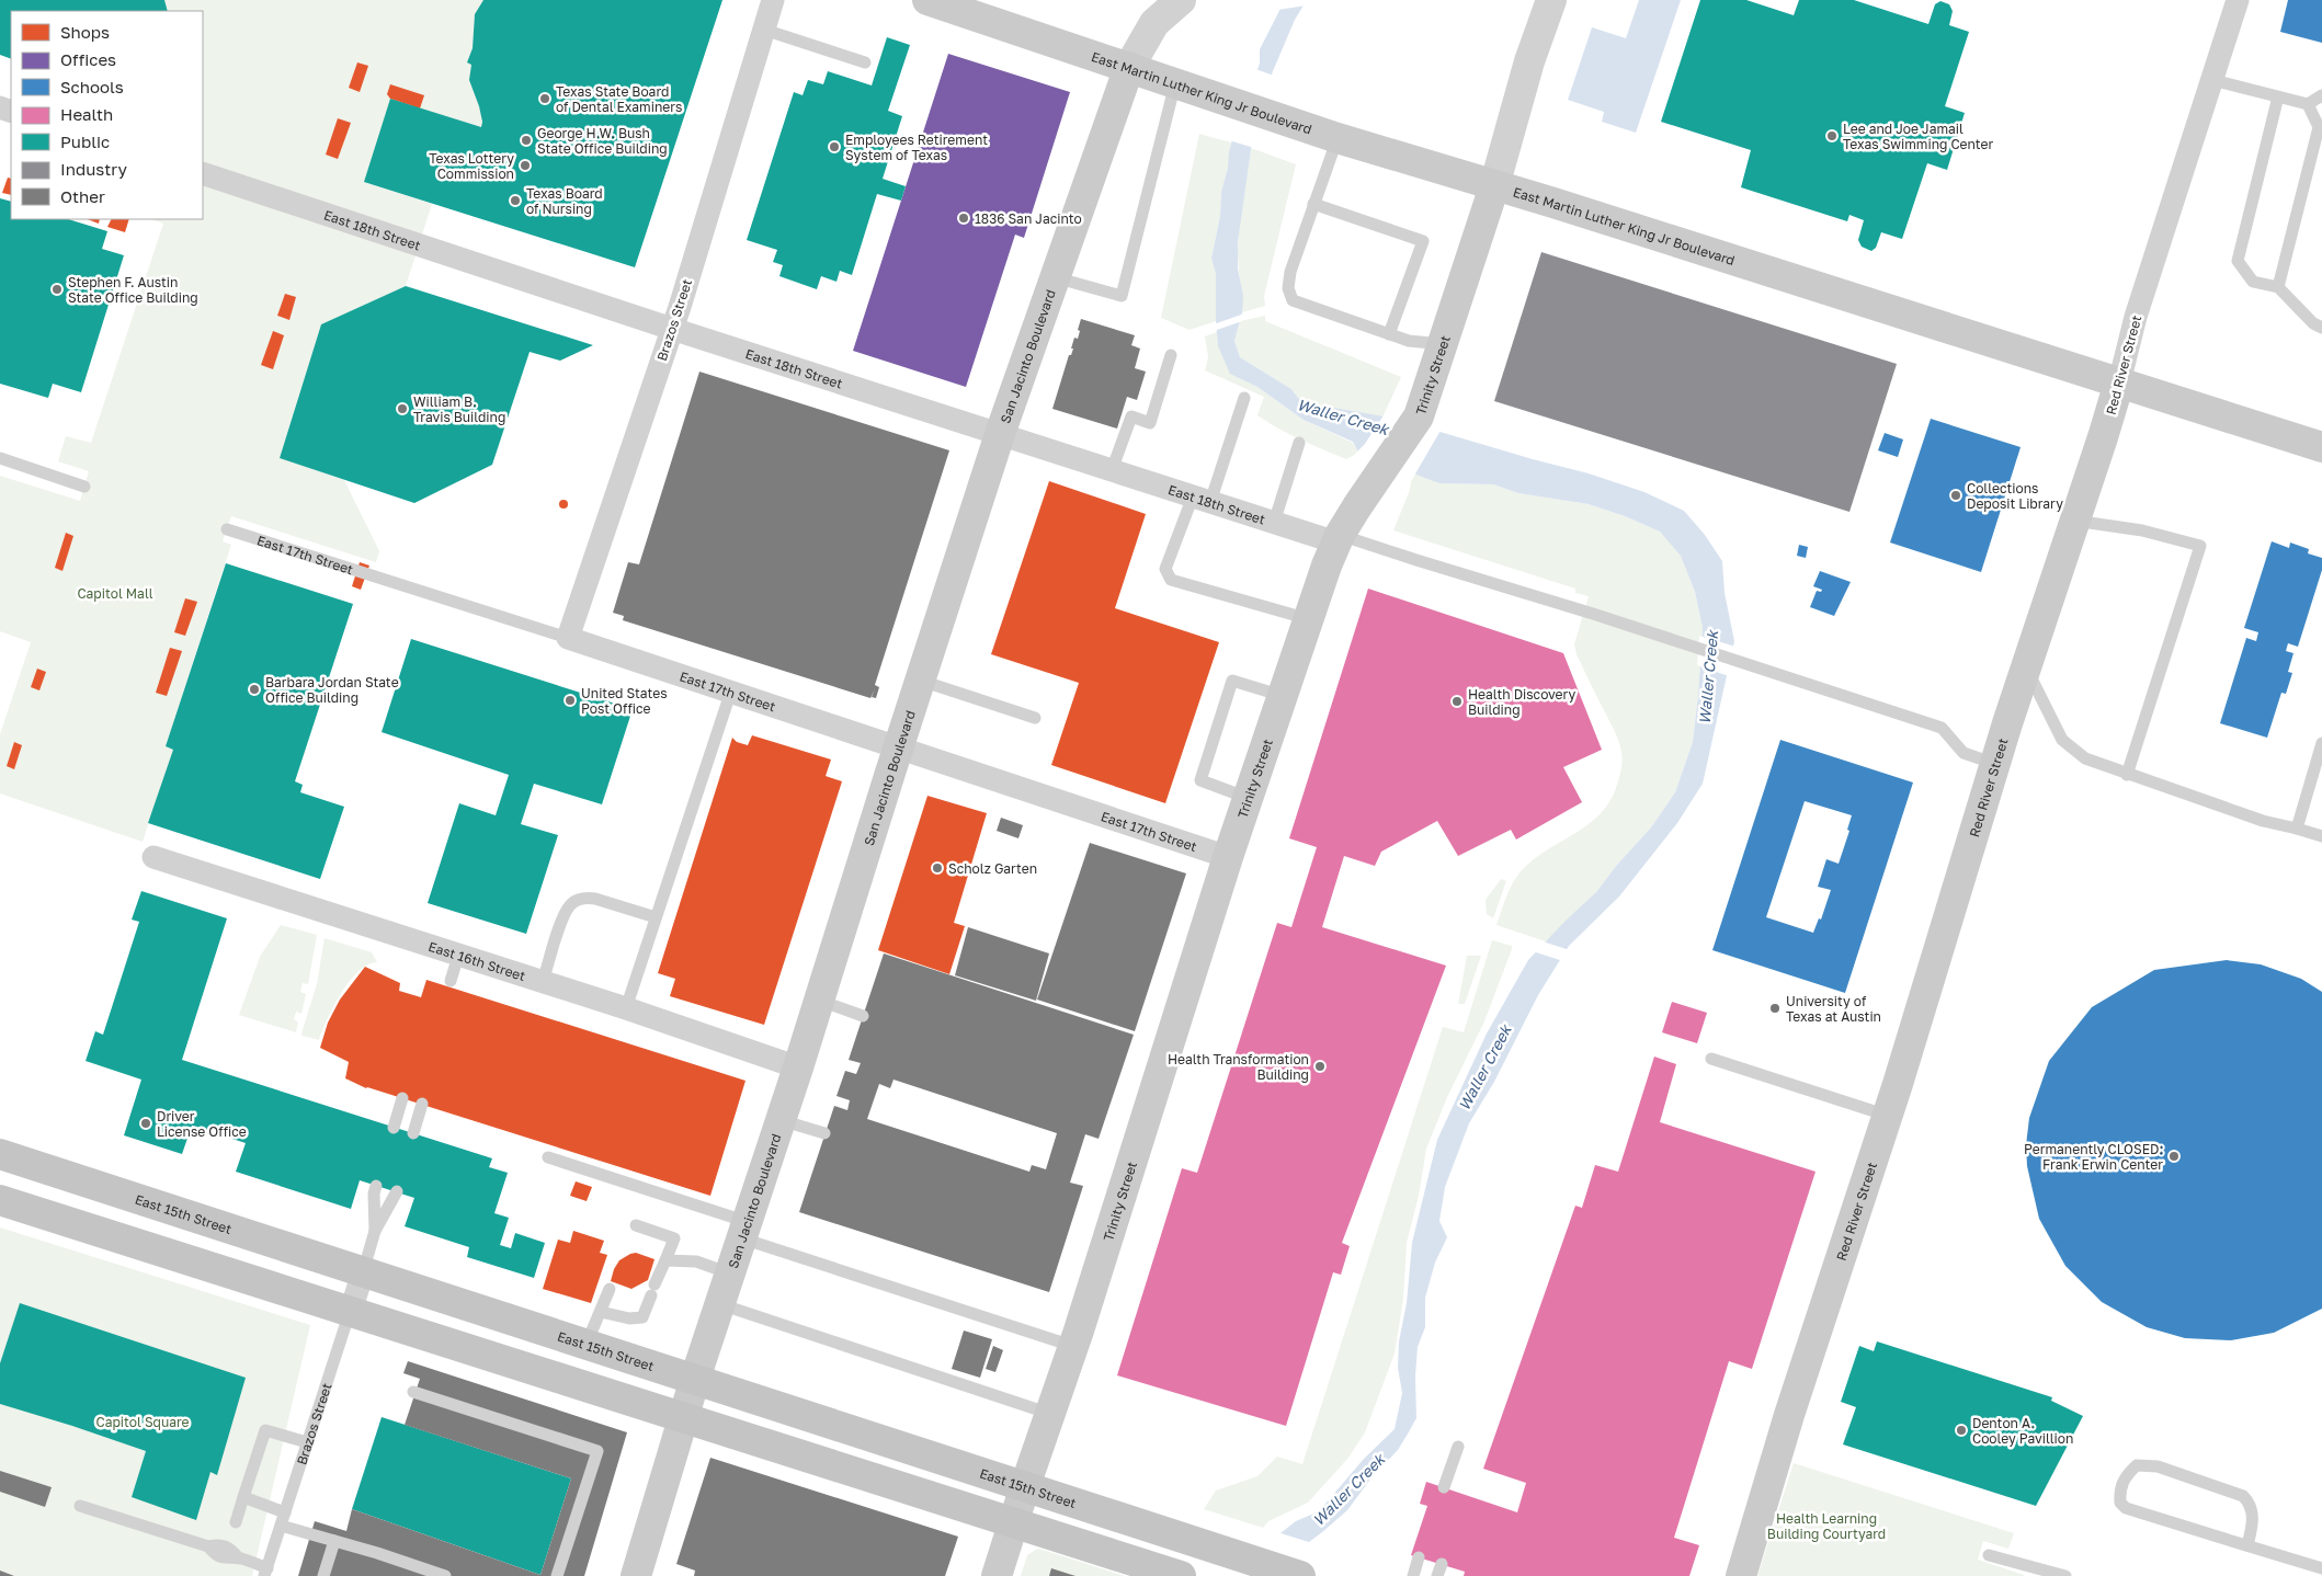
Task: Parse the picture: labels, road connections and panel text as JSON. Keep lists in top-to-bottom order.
{
  "streets": {
    "main road": [
      "East Martin Luther King Jr Boulevard",
      "San Jacinto Boulevard",
      "Red River Street",
      "Trinity Street",
      "East 15th Street"
    ],
    "street": [
      "East 18th Street",
      "Brazos Street",
      "East 17th Street",
      "East 16th Street"
    ]
  },
  "crossings": [
    ["East Martin Luther King Jr Boulevard", "San Jacinto Boulevard"],
    ["East Martin Luther King Jr Boulevard", "Red River Street"],
    ["East Martin Luther King Jr Boulevard", "Trinity Street"],
    ["East 18th Street", "Brazos Street"],
    ["East 18th Street", "San Jacinto Boulevard"],
    ["East 18th Street", "Trinity Street"],
    ["Brazos Street", "East 17th Street"],
    ["Brazos Street", "East 15th Street"],
    ["San Jacinto Boulevard", "East 17th Street"],
    ["San Jacinto Boulevard", "East 16th Street"],
    ["San Jacinto Boulevard", "East 15th Street"],
    ["Trinity Street", "East 17th Street"],
    ["Trinity Street", "East 15th Street"]
  ],
  "water": ["Waller Creek"],
  "parks": ["Capitol Mall", "Capitol Square", "Health Learning Building Courtyard"],
  "places": [
    "Texas State Board of Dental Examiners",
    "Lee and Joe Jamail Texas Swimming Center",
    "George H.W. Bush State Office Building",
    "Employees Retirement System of Texas",
    "Texas Lottery Commission",
    "Texas Board of Nursing",
    "1836 San Jacinto",
    "Stephen F. Austin State Office Building",
    "William B. Travis Building",
    "Collections Deposit Library",
    "Barbara Jordan State Office Building",
    "United States Post Office",
    "Health Discovery Building",
    "Scholz Garten",
    "University of Texas at Austin",
    "Health Transformation Building",
    "Driver License Office",
    "Permanently CLOSED: Frank Erwin Center",
    "Denton A. Cooley Pavillion"
  ],
  "legend": [
    "Shops",
    "Offices",
    "Schools",
    "Health",
    "Public",
    "Industry",
    "Other"
  ]
}
